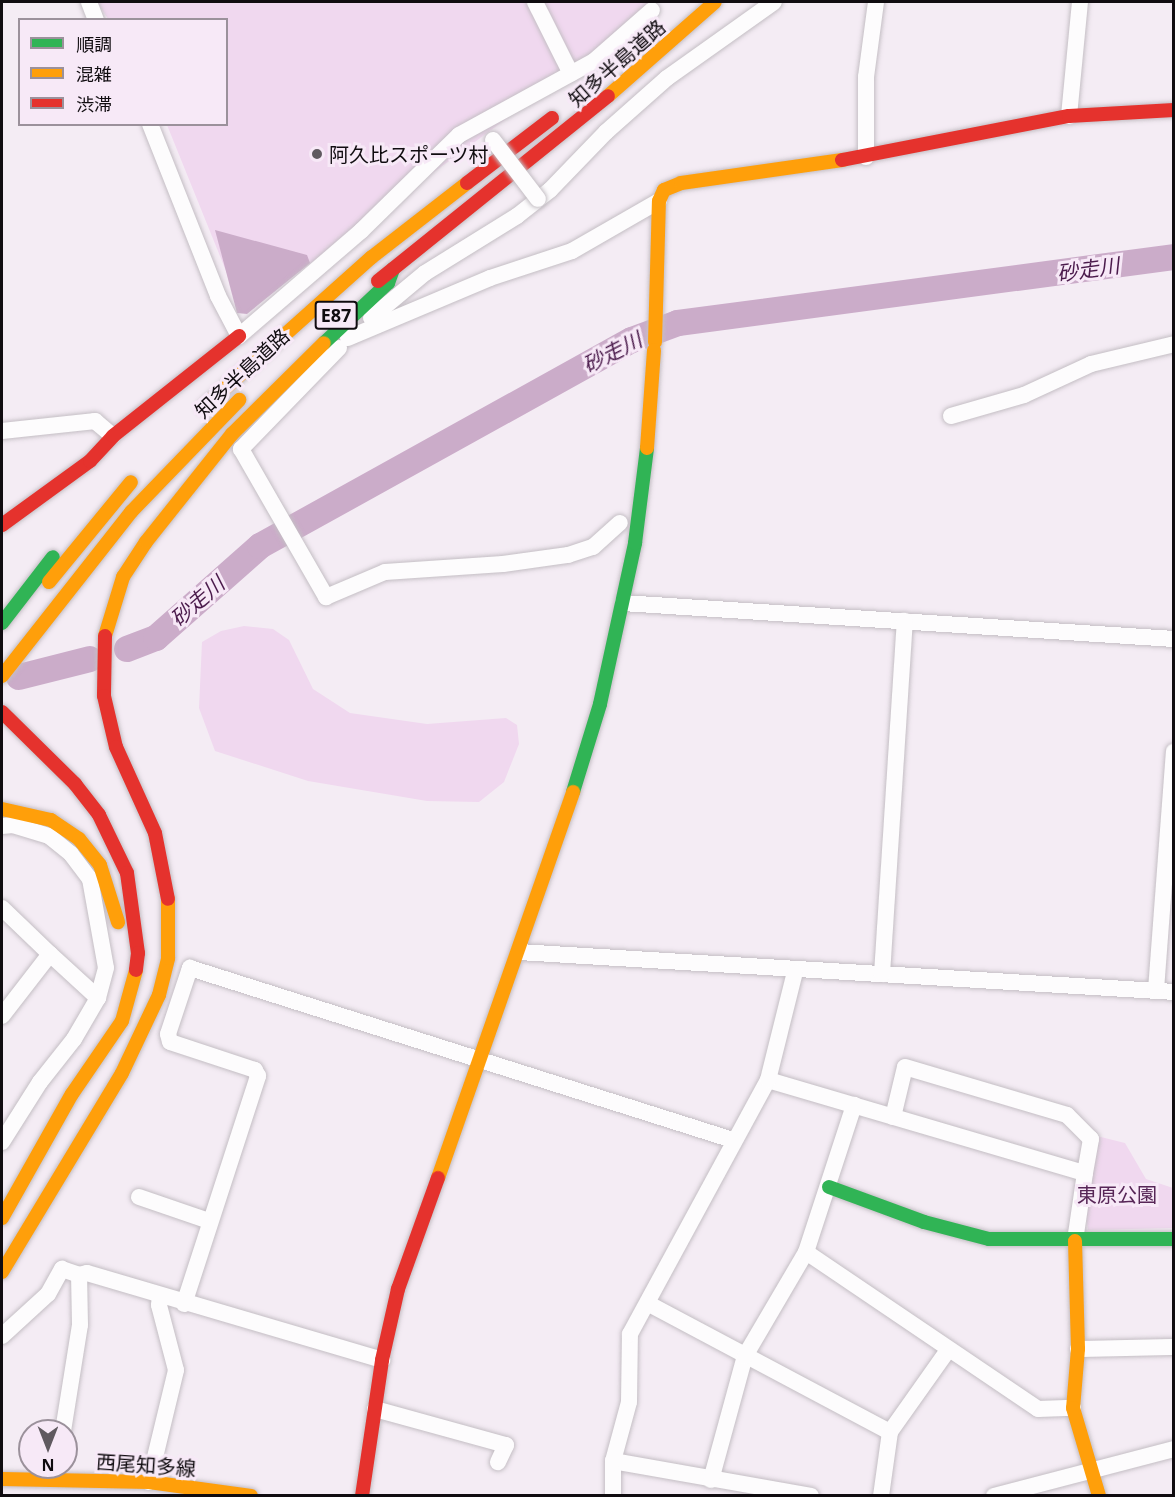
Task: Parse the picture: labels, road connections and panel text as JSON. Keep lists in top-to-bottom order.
{
  "streets": {
    "main road": ["知多半島道路", "E87", "西尾知多線"]
  },
  "water": ["砂走川"],
  "parks": ["東原公園"],
  "places": ["阿久比スポーツ村"],
  "legend": ["順調", "混雑", "渋滞"],
  "north": "bottom"
}
